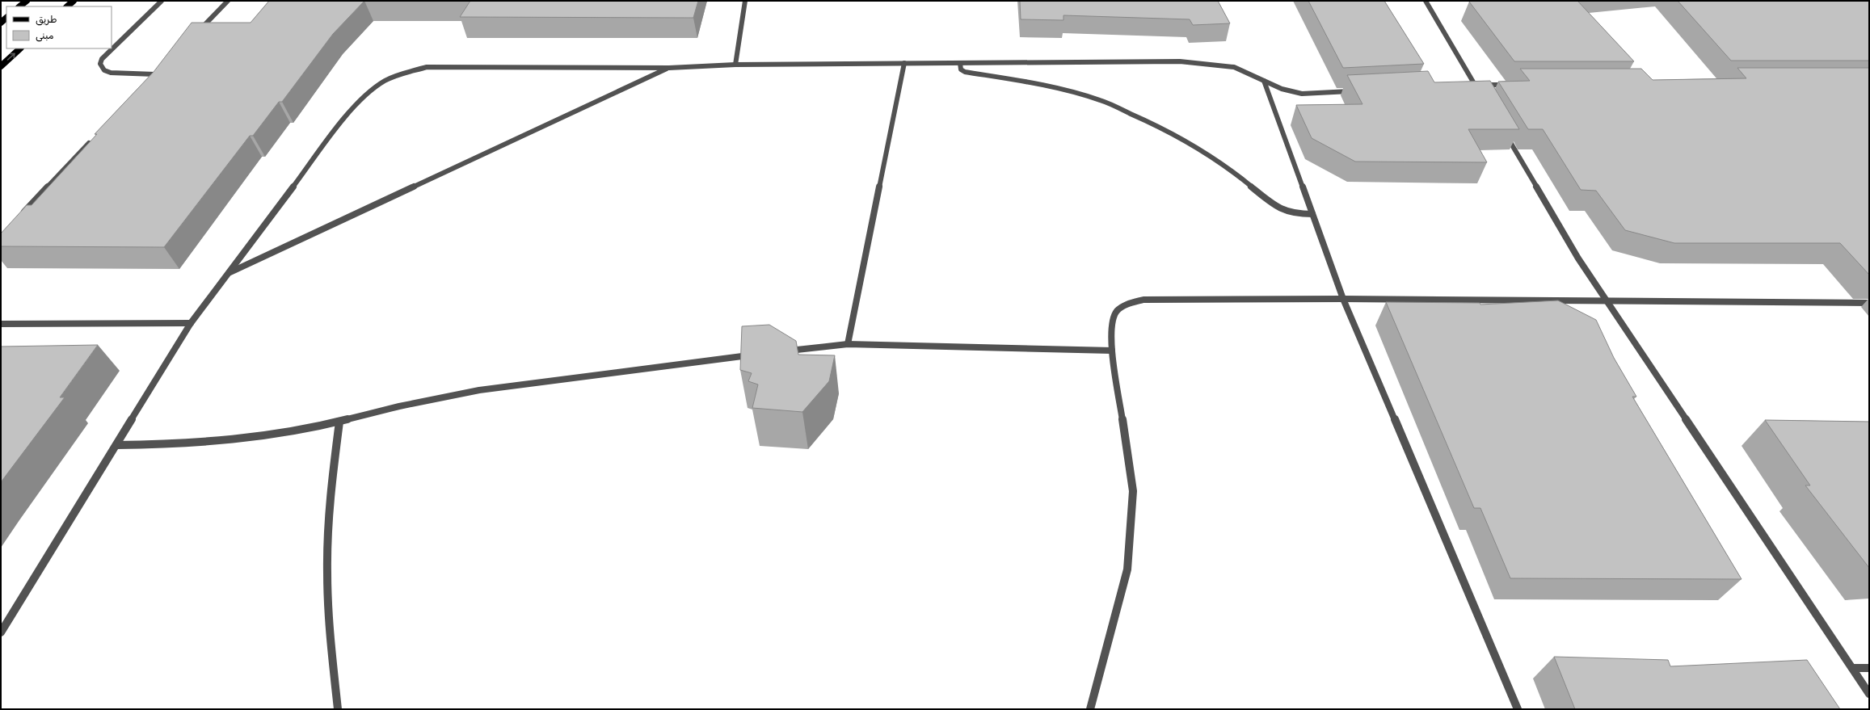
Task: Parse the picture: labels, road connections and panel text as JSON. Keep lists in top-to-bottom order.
{
  "legend": ["طريق", "مبنى"]
}
